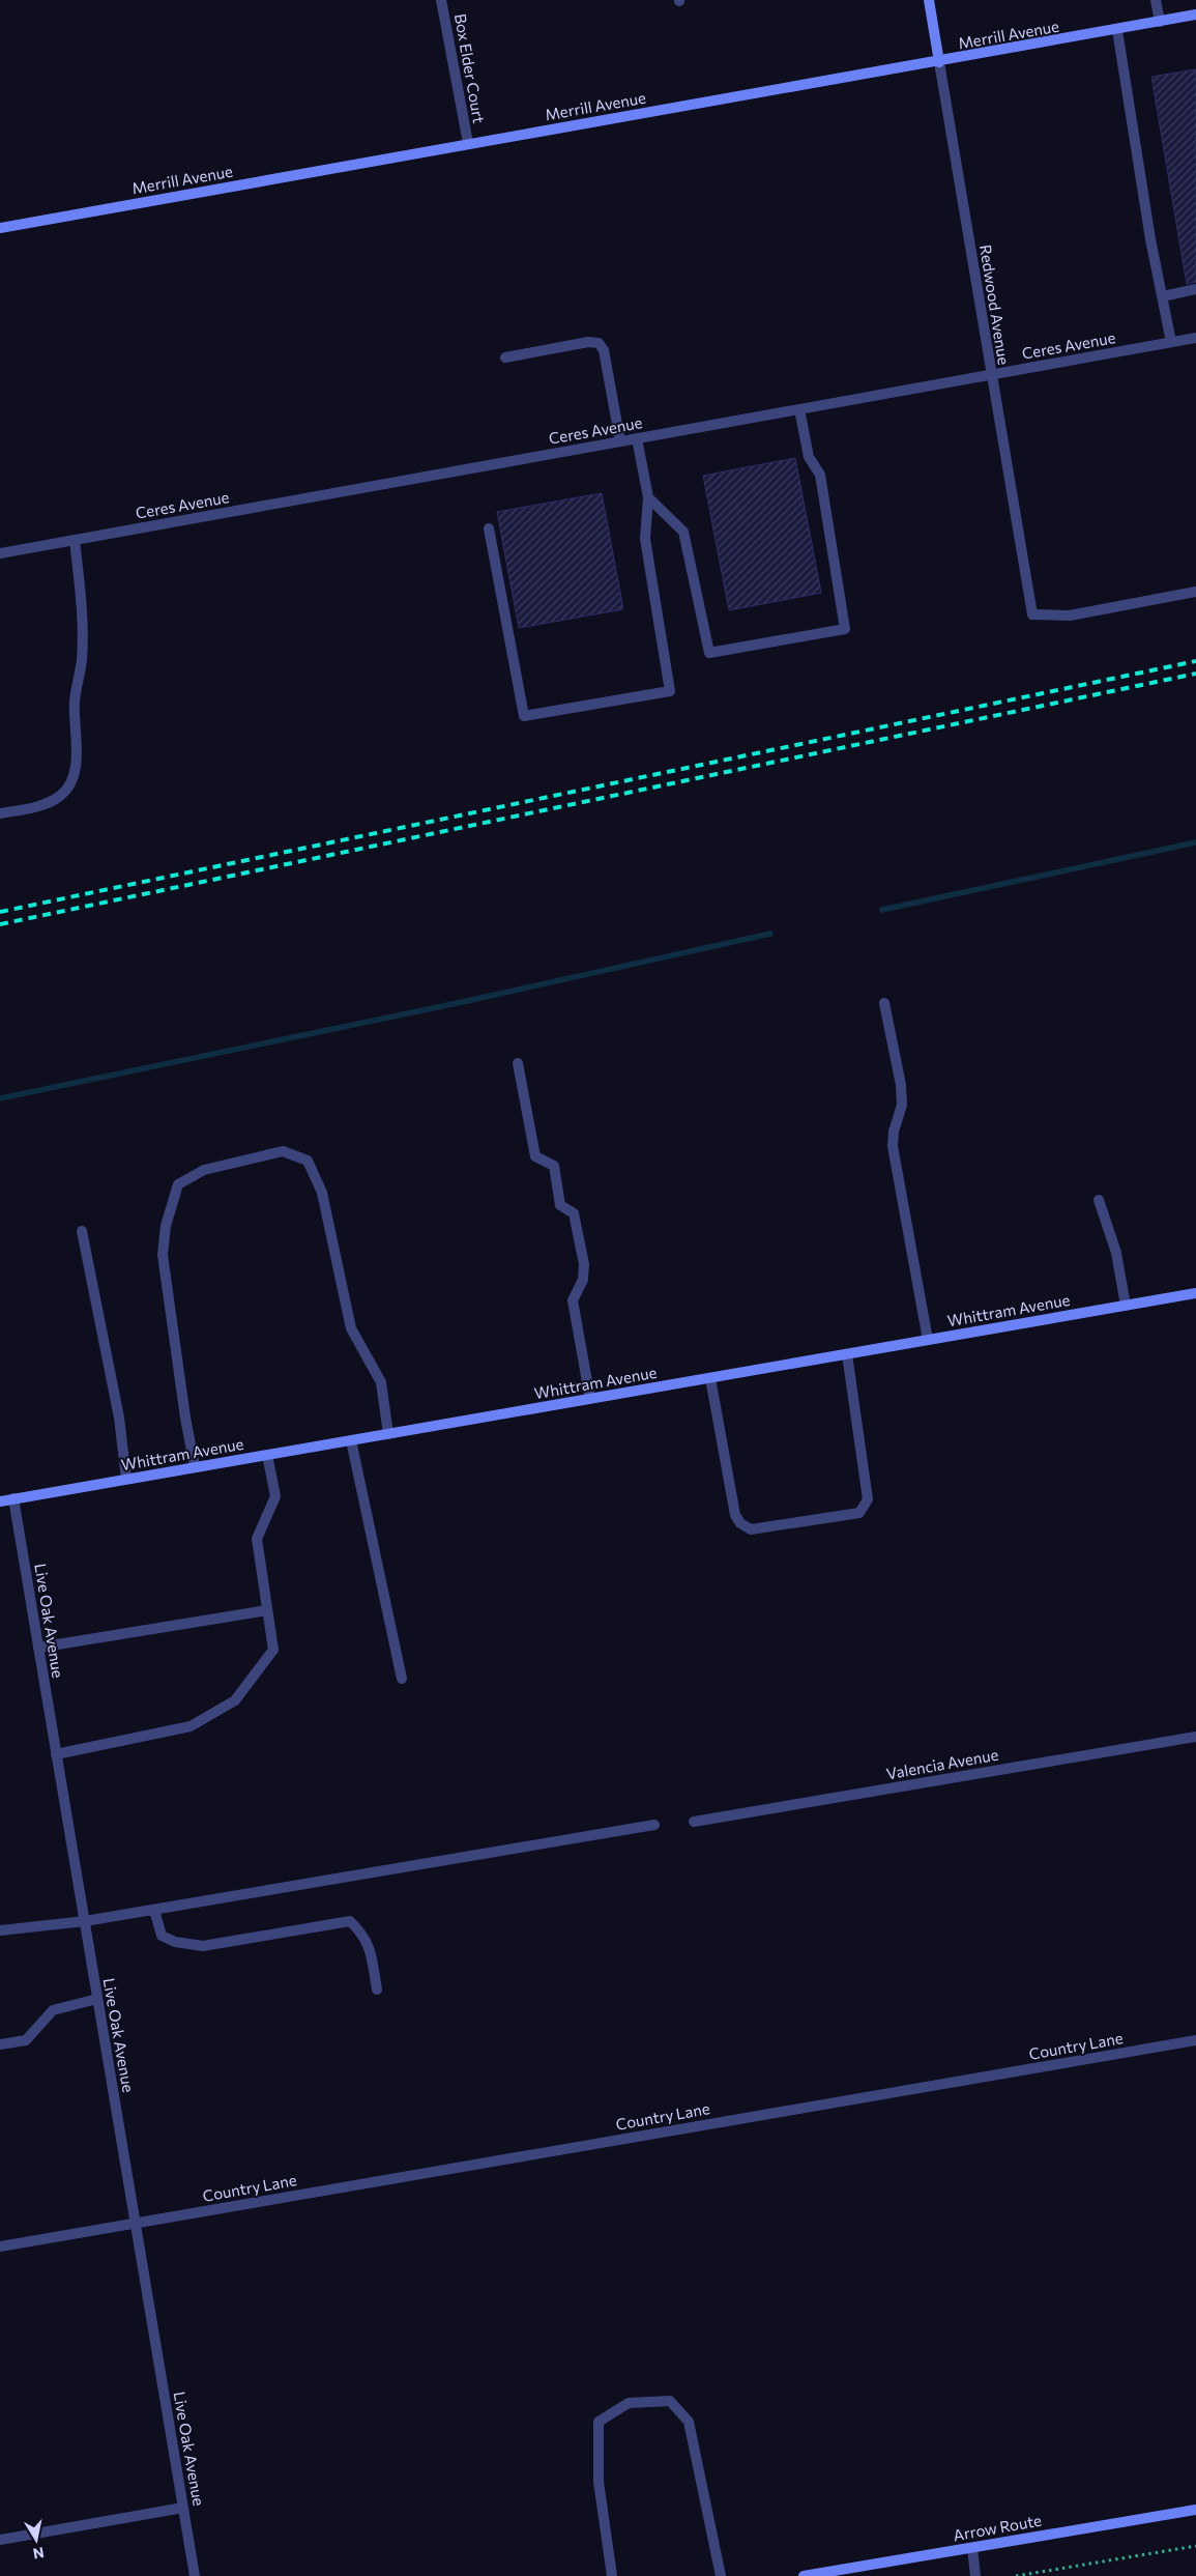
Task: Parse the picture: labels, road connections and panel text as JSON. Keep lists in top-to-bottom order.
{
  "streets": {
    "main road": [
      "Merrill Avenue",
      "Redwood Avenue",
      "Whittram Avenue",
      "Arrow Route"
    ],
    "street": [
      "Box Elder Court",
      "Ceres Avenue",
      "Live Oak Avenue",
      "Valencia Avenue",
      "Country Lane"
    ]
  },
  "crossings": [
    ["Merrill Avenue", "Box Elder Court"],
    ["Merrill Avenue", "Redwood Avenue"],
    ["Redwood Avenue", "Ceres Avenue"],
    ["Whittram Avenue", "Live Oak Avenue"],
    ["Live Oak Avenue", "Country Lane"]
  ],
  "north": "bottom"
}
